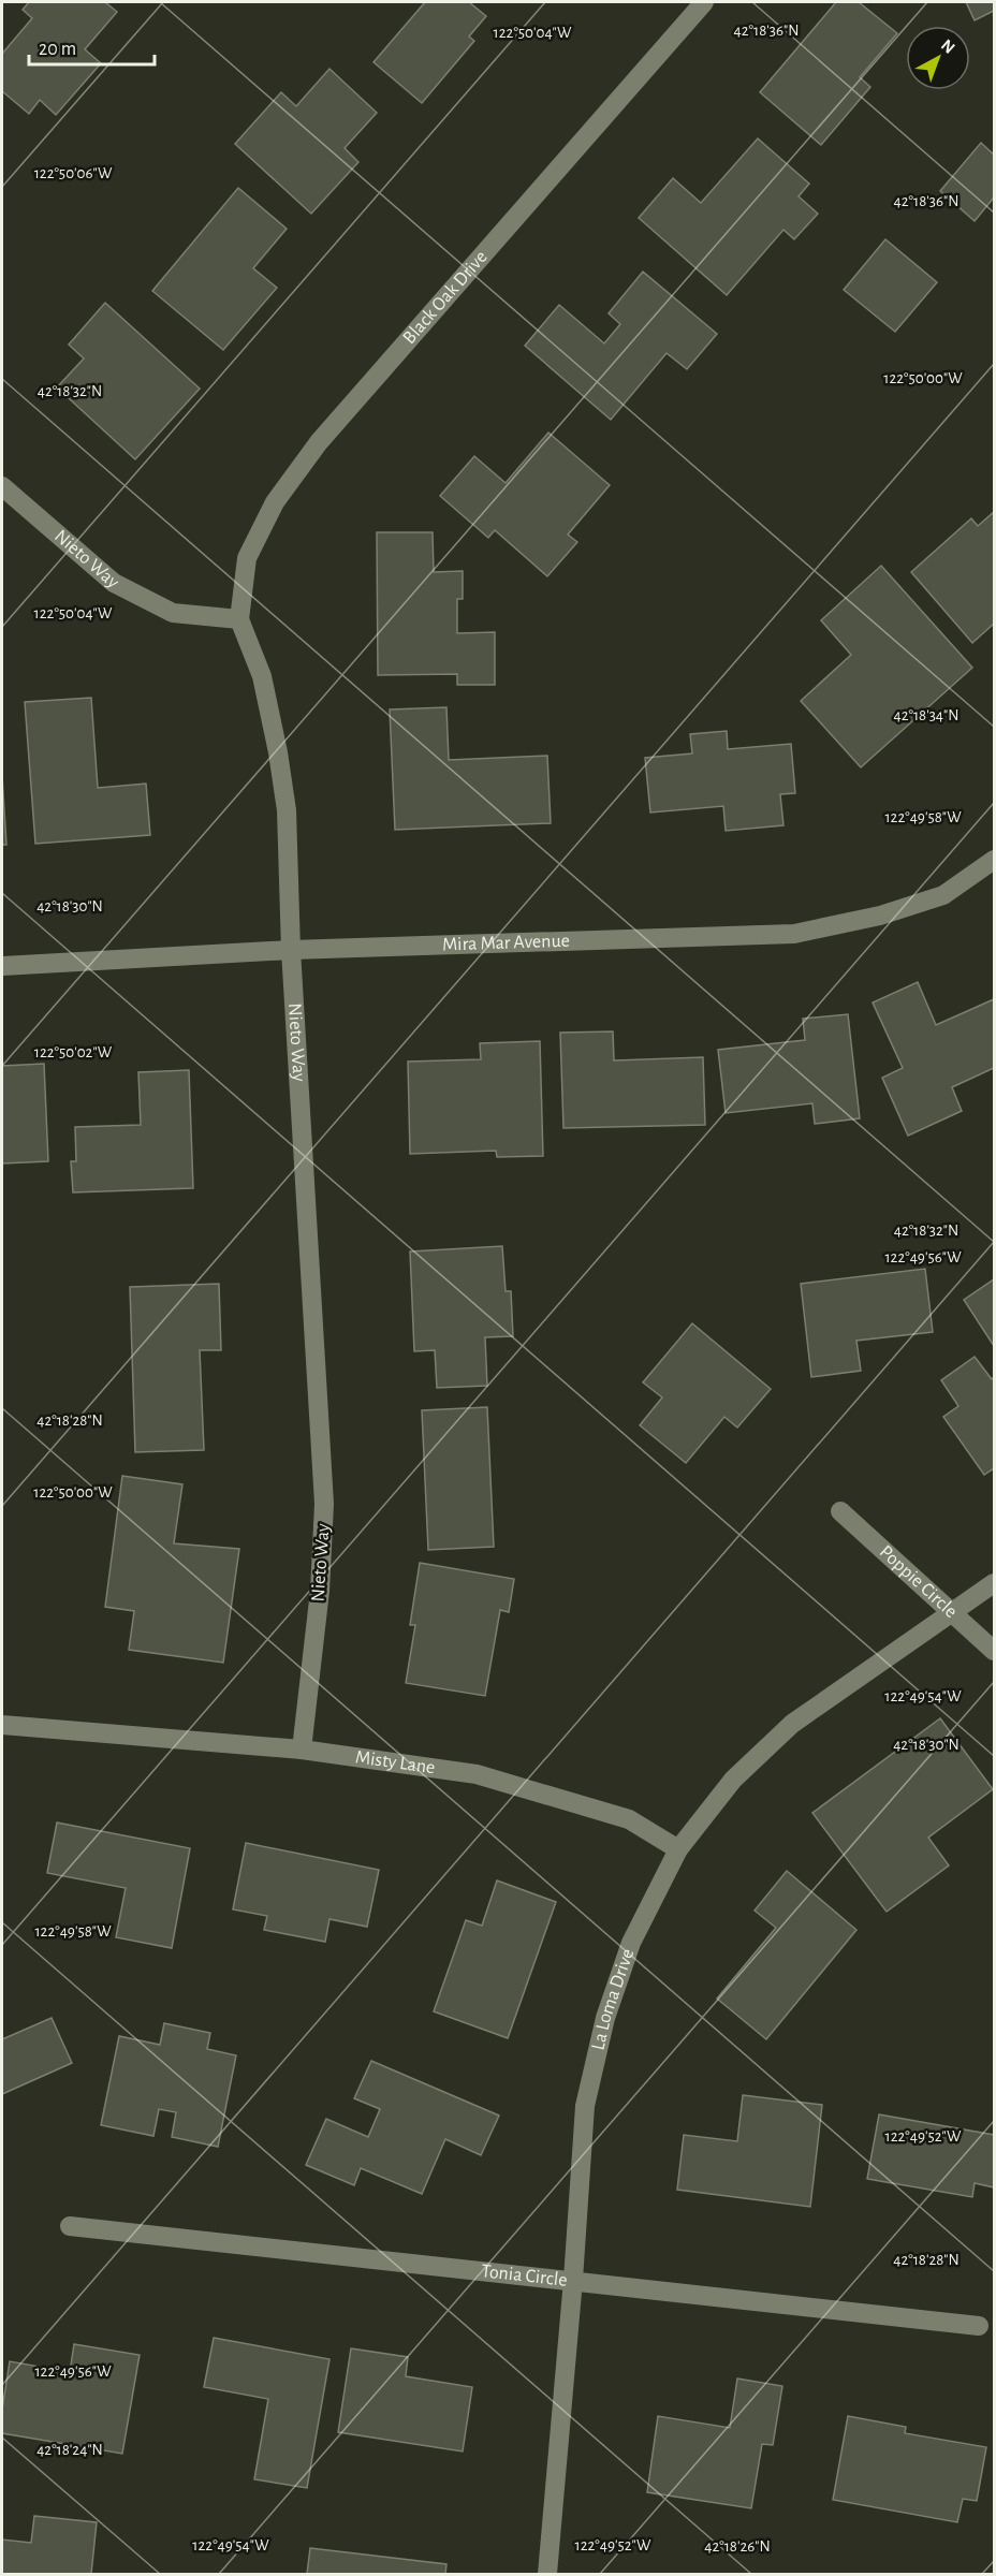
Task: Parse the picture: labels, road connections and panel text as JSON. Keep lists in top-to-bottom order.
{
  "streets": {
    "street": [
      "Black Oak Drive",
      "Nieto Way",
      "Mira Mar Avenue",
      "Poppie Circle",
      "Misty Lane",
      "La Loma Drive",
      "Tonia Circle"
    ]
  },
  "crossings": [
    ["Black Oak Drive", "Nieto Way"],
    ["Nieto Way", "Mira Mar Avenue"],
    ["Nieto Way", "Misty Lane"],
    ["Poppie Circle", "La Loma Drive"],
    ["Misty Lane", "La Loma Drive"],
    ["La Loma Drive", "Tonia Circle"]
  ],
  "scale_bar": "20 m",
  "north": "top right",
  "coordinates": [
    "42°18'36\"N",
    "122°50'04\"W",
    "122°50'06\"W",
    "122°50'00\"W",
    "42°18'32\"N",
    "42°18'34\"N",
    "122°49'58\"W",
    "42°18'30\"N",
    "122°50'02\"W",
    "122°49'56\"W",
    "42°18'28\"N",
    "122°49'54\"W",
    "122°49'52\"W",
    "42°18'24\"N",
    "42°18'26\"N"
  ]
}
